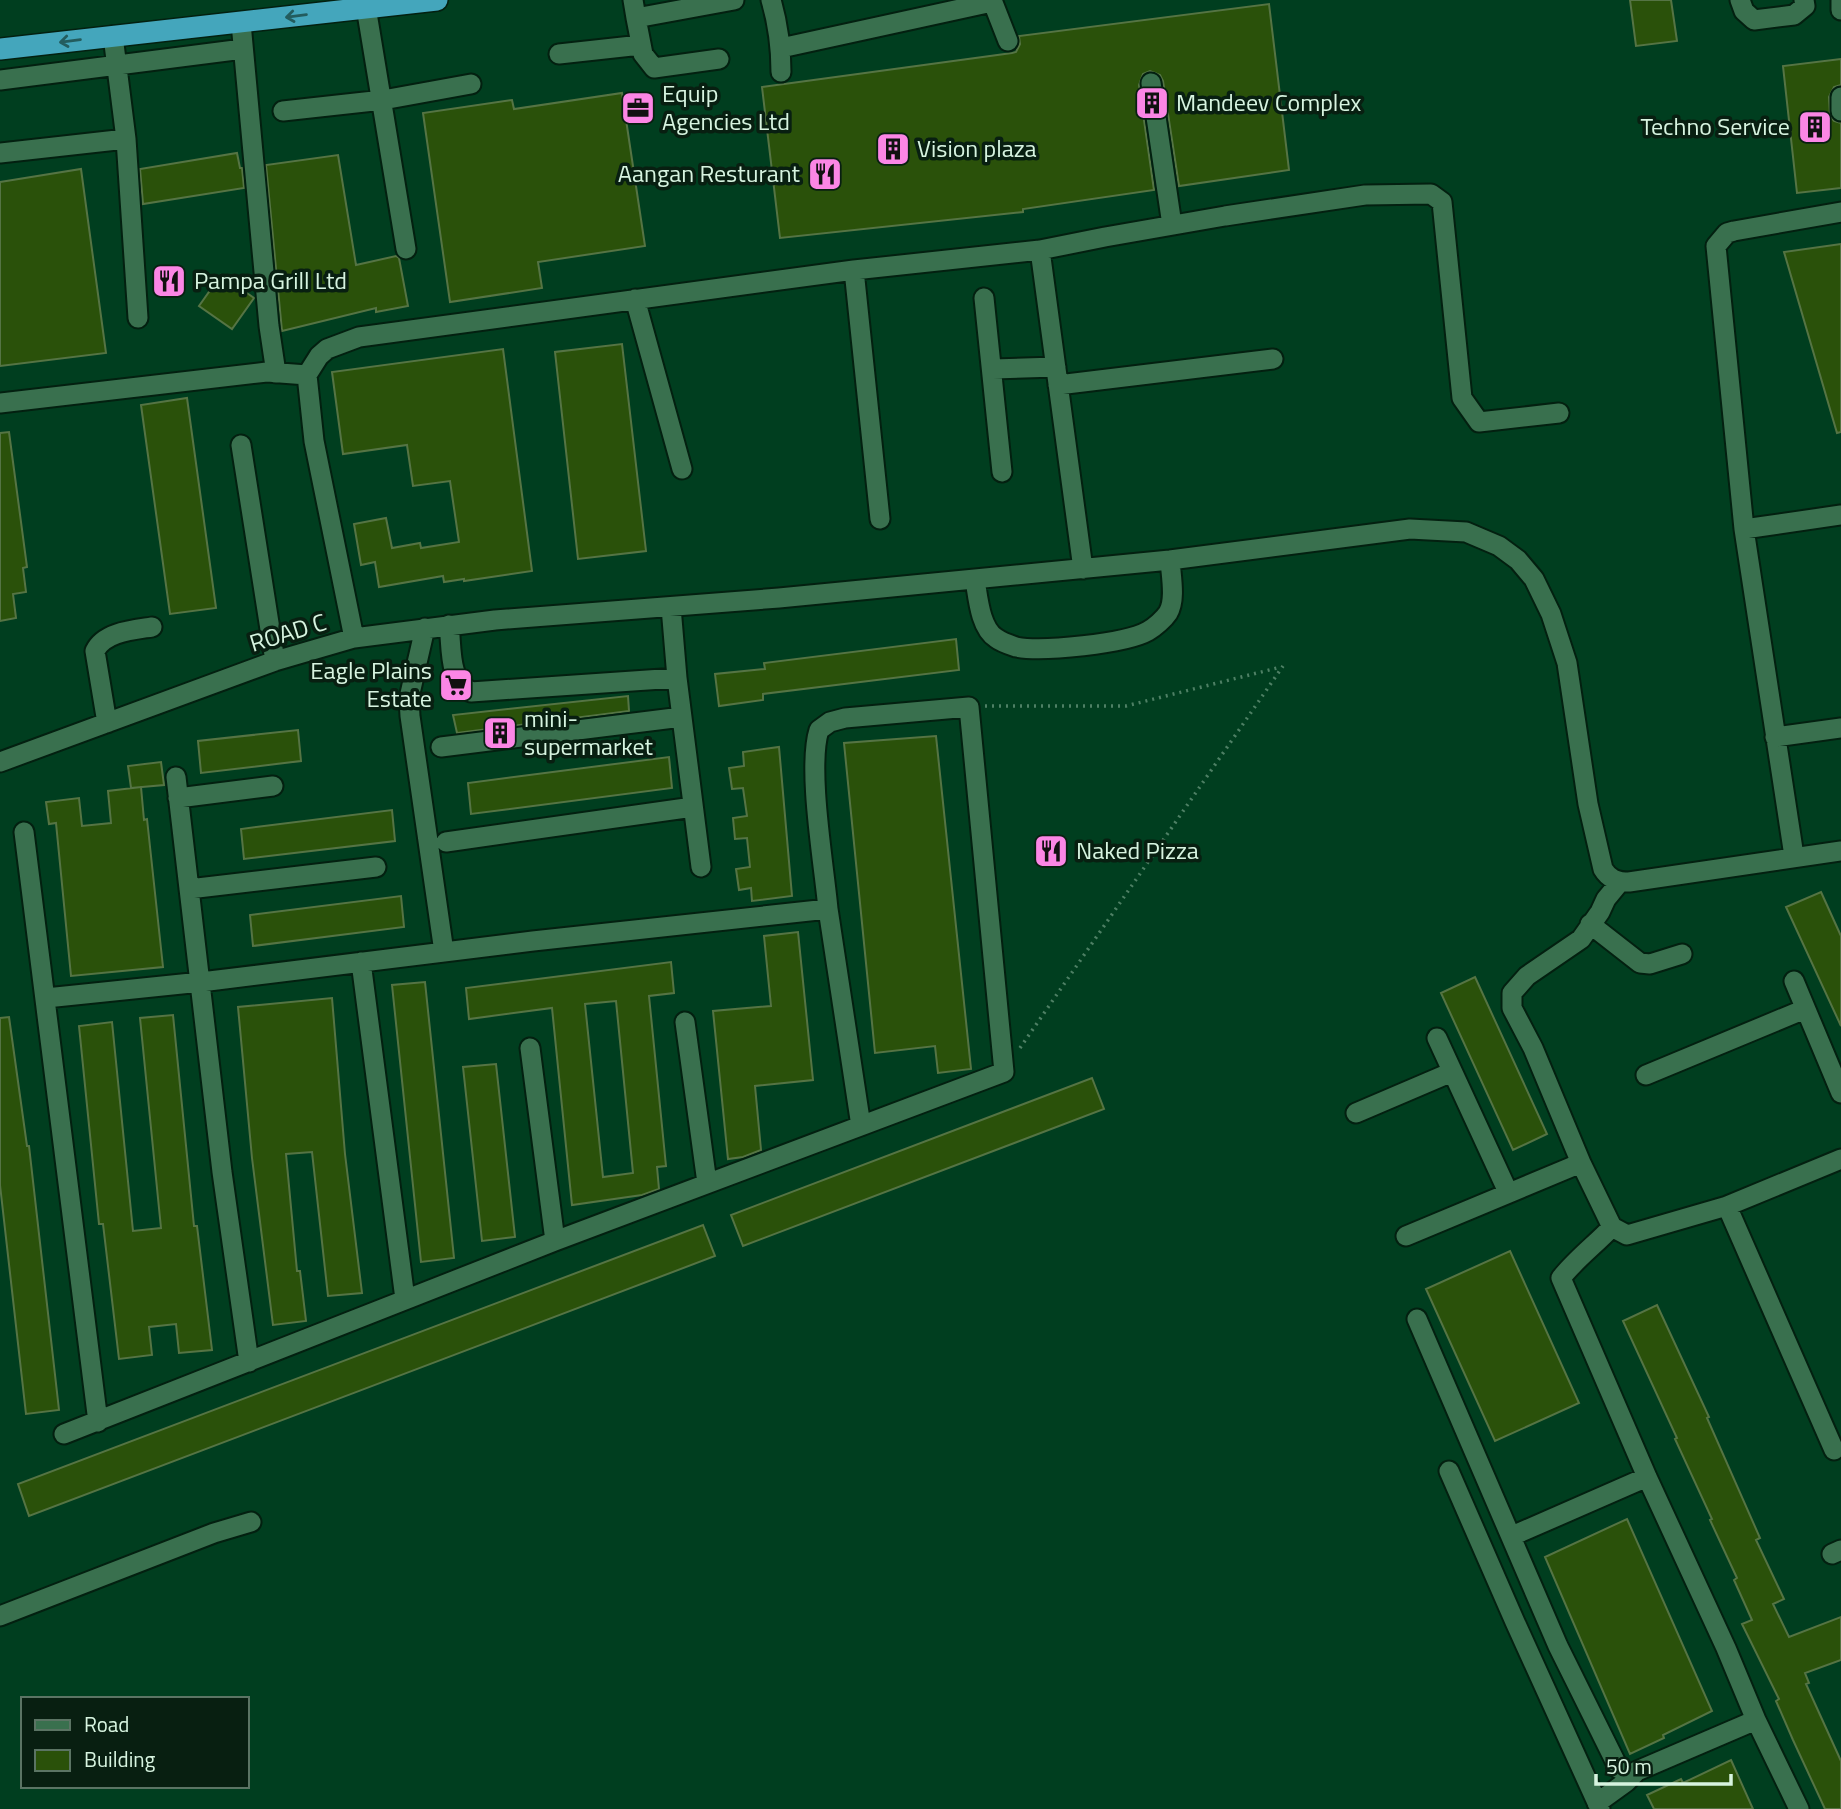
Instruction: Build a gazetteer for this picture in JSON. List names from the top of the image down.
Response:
{
  "streets": {
    "street": ["ROAD C"]
  },
  "places": {
    "building": [
      "Mandeev Complex",
      "Techno Service",
      "Vision plaza",
      "mini- supermarket"
    ],
    "office": ["Equip Agencies Ltd"],
    "restaurant": ["Aangan Resturant", "Pampa Grill Ltd", "Naked Pizza"],
    "supermarket": ["Eagle Plains Estate"]
  },
  "legend": ["Road", "Building"],
  "scale_bar": "50 m"
}
